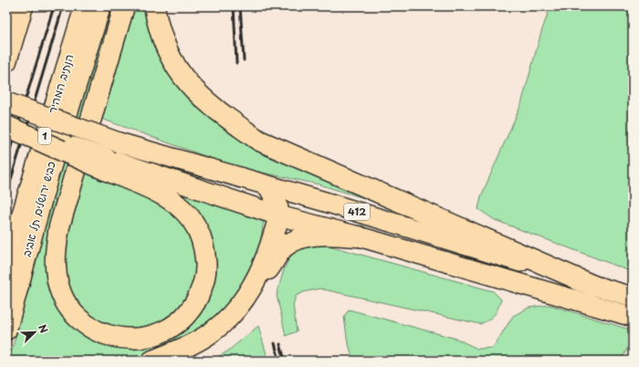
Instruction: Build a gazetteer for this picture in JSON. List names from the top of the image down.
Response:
{
  "streets": {
    "highway": ["הנתיב המהיר", "1", "כביש ירושלים תל אביב"],
    "main road": ["412"]
  },
  "north": "top right"
}
